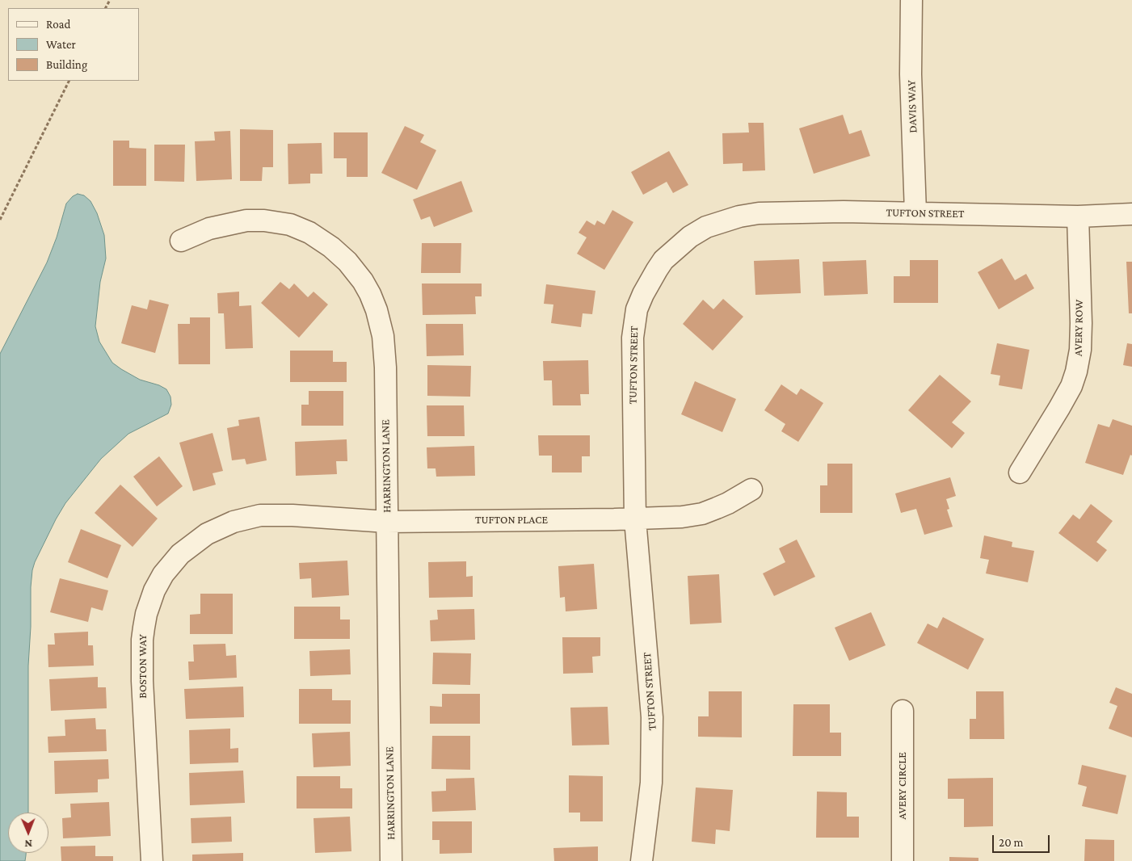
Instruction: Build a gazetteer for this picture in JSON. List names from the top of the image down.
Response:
{
  "streets": {
    "street": [
      "DAVIS WAY",
      "TUFTON STREET",
      "AVERY ROW",
      "HARRINGTON LANE",
      "TUFTON PLACE",
      "BOSTON WAY",
      "AVERY CIRCLE"
    ]
  },
  "crossings": [
    ["DAVIS WAY", "TUFTON STREET"],
    ["TUFTON STREET", "AVERY ROW"],
    ["TUFTON STREET", "TUFTON PLACE"],
    ["HARRINGTON LANE", "TUFTON PLACE"],
    ["HARRINGTON LANE", "BOSTON WAY"],
    ["TUFTON PLACE", "BOSTON WAY"]
  ],
  "legend": ["Road", "Water", "Building"],
  "scale_bar": "20 m",
  "north": "bottom"
}
